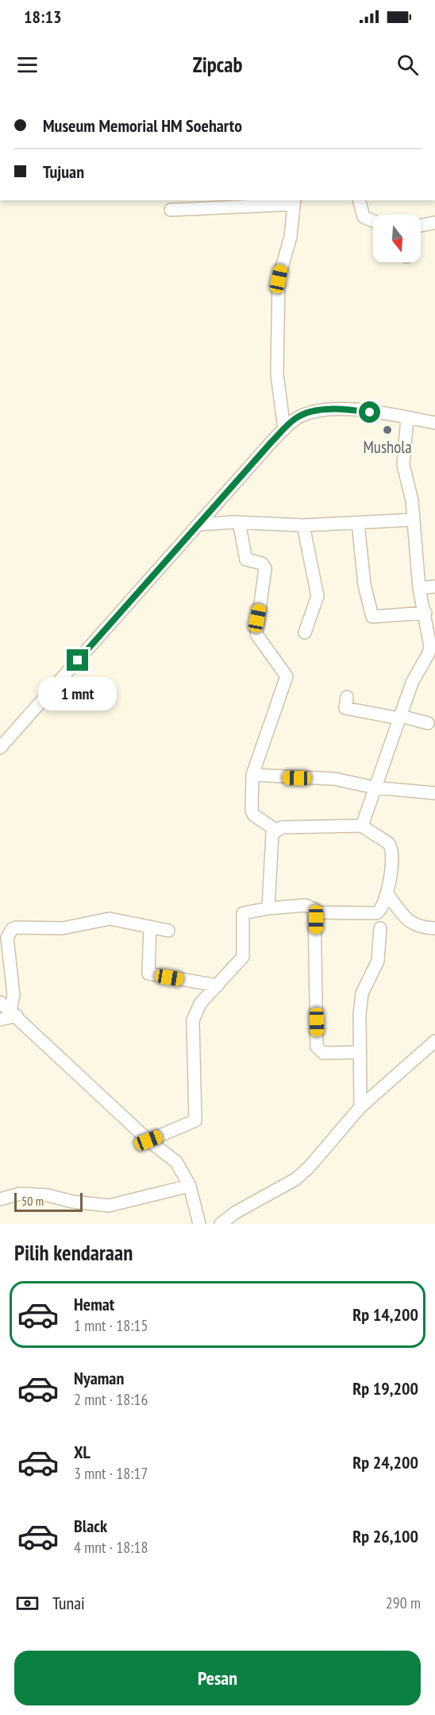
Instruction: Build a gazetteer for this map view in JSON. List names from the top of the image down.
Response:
{
  "places": ["Mushola"],
  "scale_bar": "50 m",
  "north": "bottom",
  "page": {
    "status": "18:13",
    "header": "Zipcab",
    "banner": ["Museum Memorial HM Soeharto", "Tujuan"],
    "bubble": "1 mnt",
    "scale": "50 m",
    "heading": "Pilih kendaraan",
    "list": [
      {
        "name": "Hemat",
        "note": "1 mnt · 18:15",
        "value": "Rp 14,200"
      },
      {
        "name": "Nyaman",
        "note": "2 mnt · 18:16",
        "value": "Rp 19,200"
      },
      {
        "name": "XL",
        "note": "3 mnt · 18:17",
        "value": "Rp 24,200"
      },
      {
        "name": "Black",
        "note": "4 mnt · 18:18",
        "value": "Rp 26,100"
      }
    ],
    "pay": ["Tunai", "290 m"],
    "buttons": "Pesan"
  }
}
